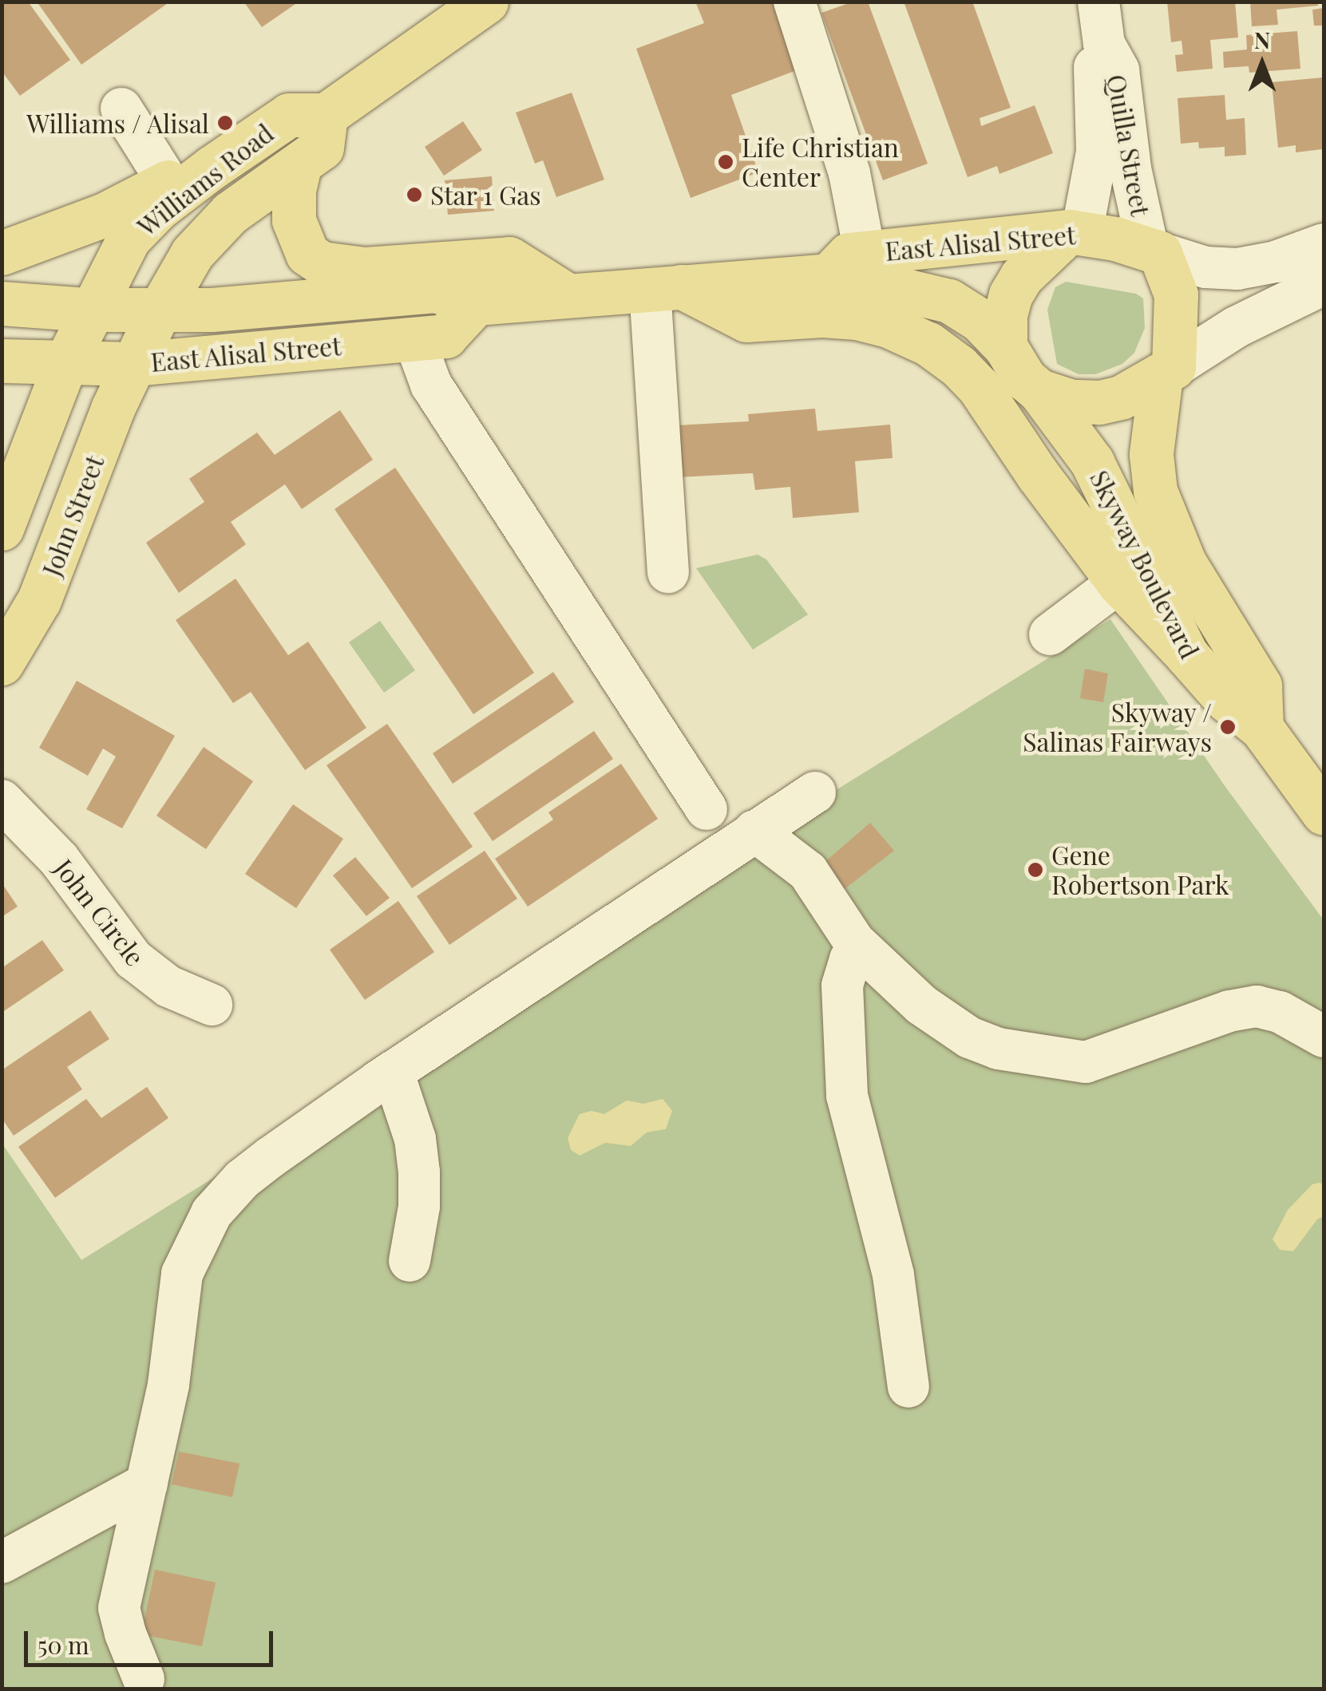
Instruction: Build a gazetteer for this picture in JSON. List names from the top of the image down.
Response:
{
  "streets": {
    "main road": [
      "Williams Road",
      "East Alisal Street",
      "John Street",
      "Skyway Boulevard"
    ],
    "street": ["Quilla Street", "John Circle"]
  },
  "crossings": [
    ["Quilla Street", "East Alisal Street"],
    ["Quilla Street", "Skyway Boulevard"],
    ["Williams Road", "East Alisal Street"],
    ["Williams Road", "John Street"],
    ["East Alisal Street", "John Street"],
    ["East Alisal Street", "Skyway Boulevard"]
  ],
  "places": [
    "Williams / Alisal",
    "Life Christian Center",
    "Star 1 Gas",
    "Skyway / Salinas Fairways",
    "Gene Robertson Park"
  ],
  "scale_bar": "50 m",
  "north": "top"
}
